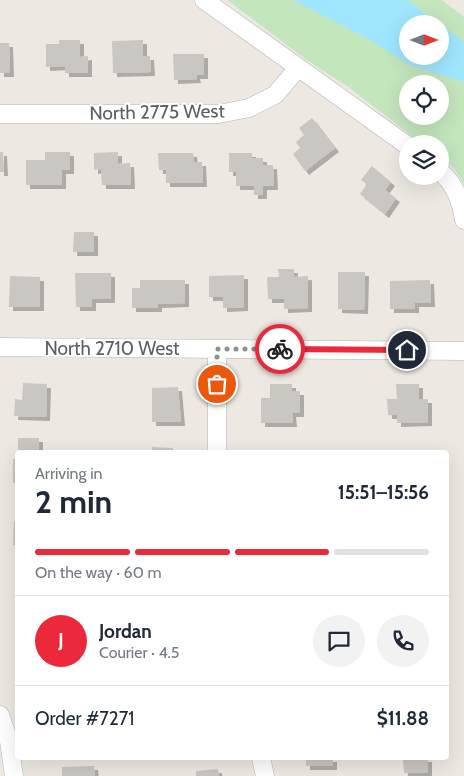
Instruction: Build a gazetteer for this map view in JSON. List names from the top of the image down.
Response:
{
  "streets": {
    "street": ["North 2775 West", "North 2710 West"]
  },
  "north": "right",
  "page": {
    "heading": ["2 min", "Arriving in", "15:51–15:56"],
    "panel": [
      "Jordan",
      "Courier · 4.5",
      "Order #7271",
      "$11.88"
    ],
    "bar": "On the way · 60 m",
    "round": "J"
  }
}
